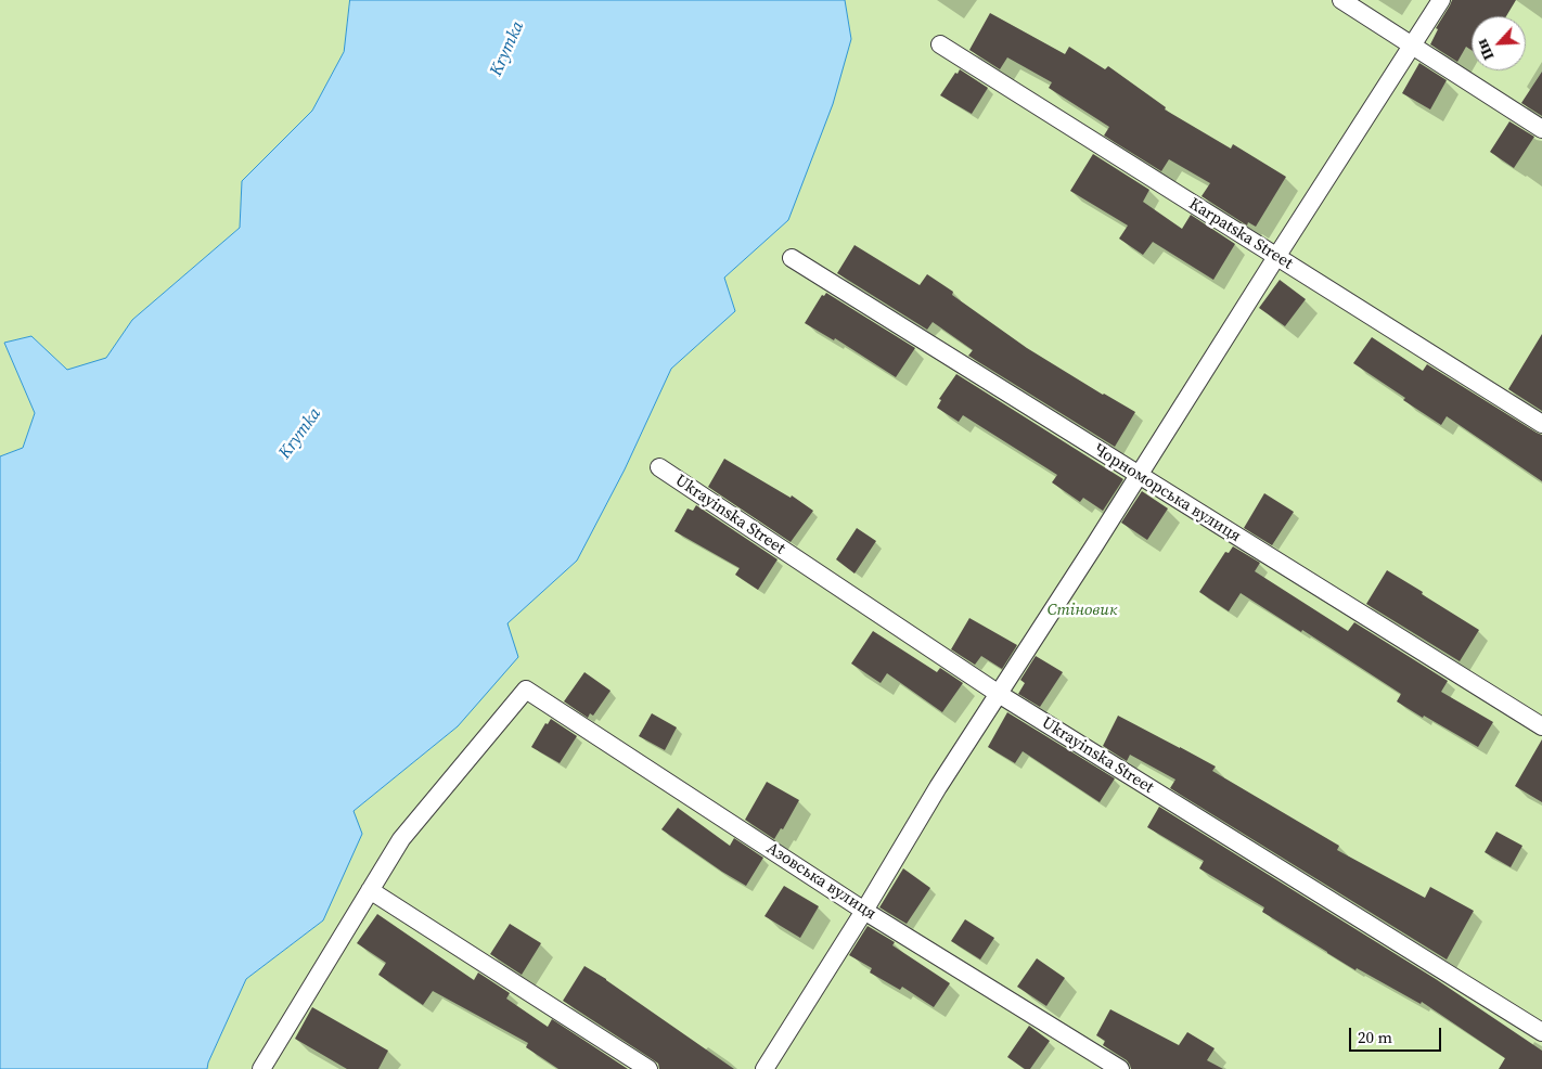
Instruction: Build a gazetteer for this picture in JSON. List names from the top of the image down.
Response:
{
  "streets": {
    "lane": [
      "Karpatska Street",
      "Чорноморська вулиця",
      "Ukrayinska Street",
      "Азовська вулиця"
    ]
  },
  "water": ["Krymka"],
  "parks": ["Стіновик"],
  "scale_bar": "20 m",
  "north": "bottom left"
}
